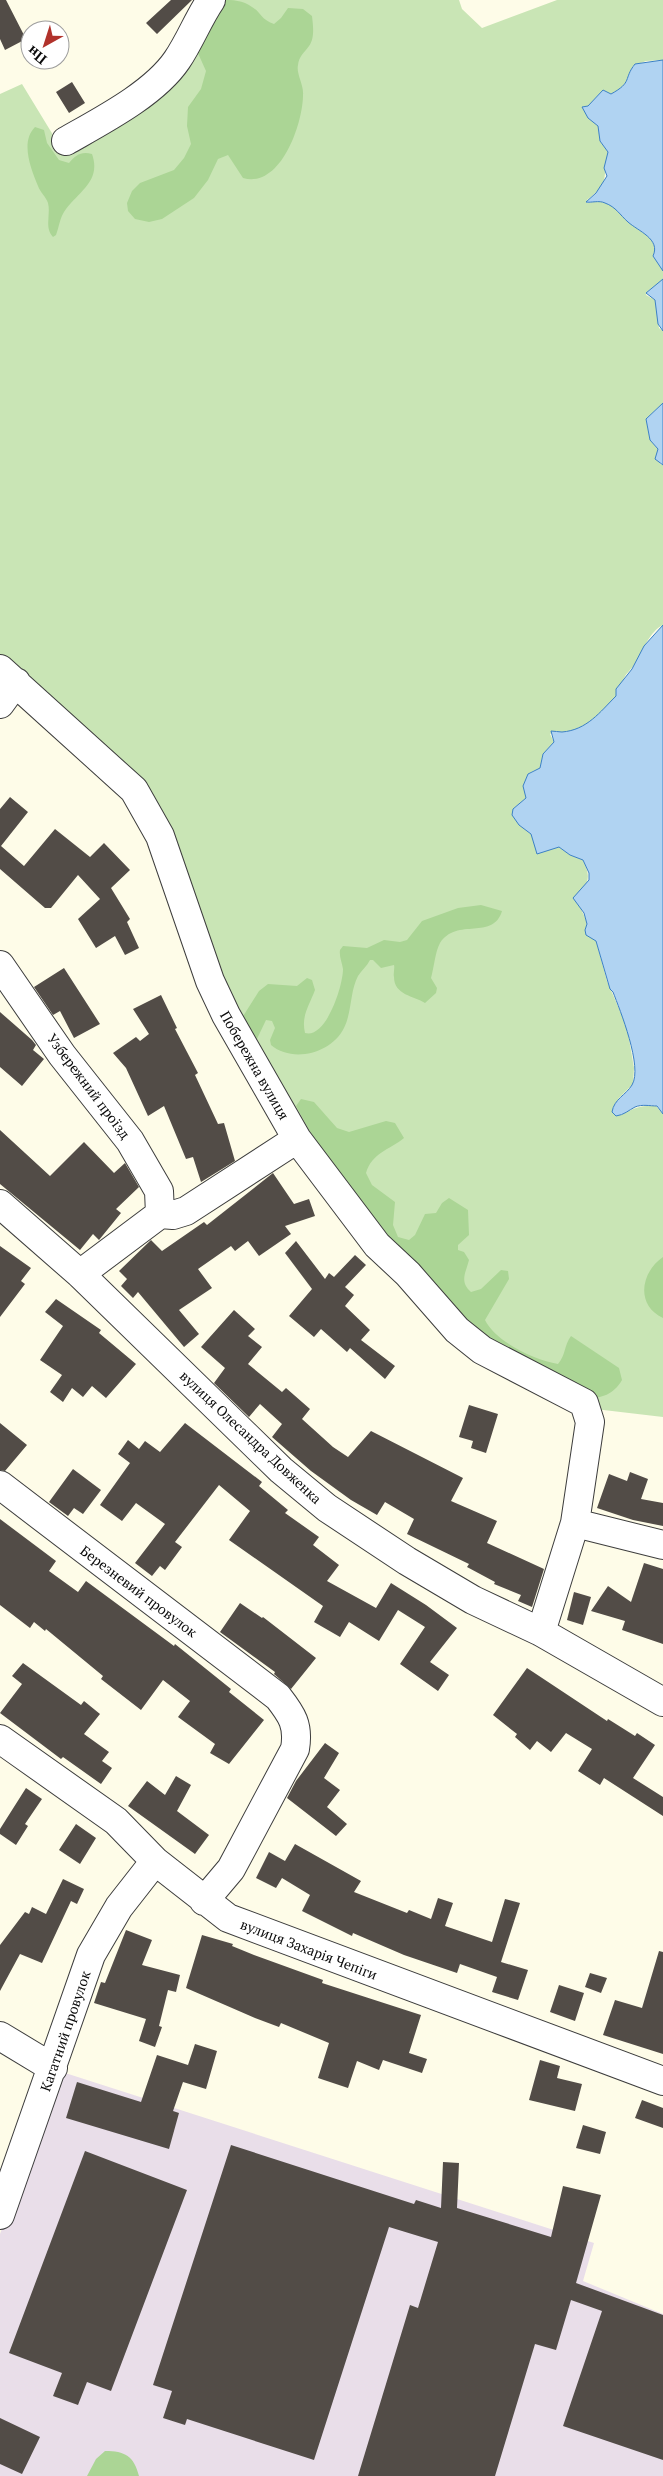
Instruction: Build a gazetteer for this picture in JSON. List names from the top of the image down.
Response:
{
  "streets": {
    "street": [
      "Побережна вулиця",
      "Узбережний проїзд",
      "вулиця Олесандра Довженка",
      "Березневий провулок",
      "вулиця Захарія Чепіги",
      "Кагатний провулок"
    ]
  },
  "crossings": [
    ["Березневий провулок", "вулиця Захарія Чепіги"],
    ["вулиця Захарія Чепіги", "Кагатний провулок"]
  ],
  "north": "bottom left"
}
